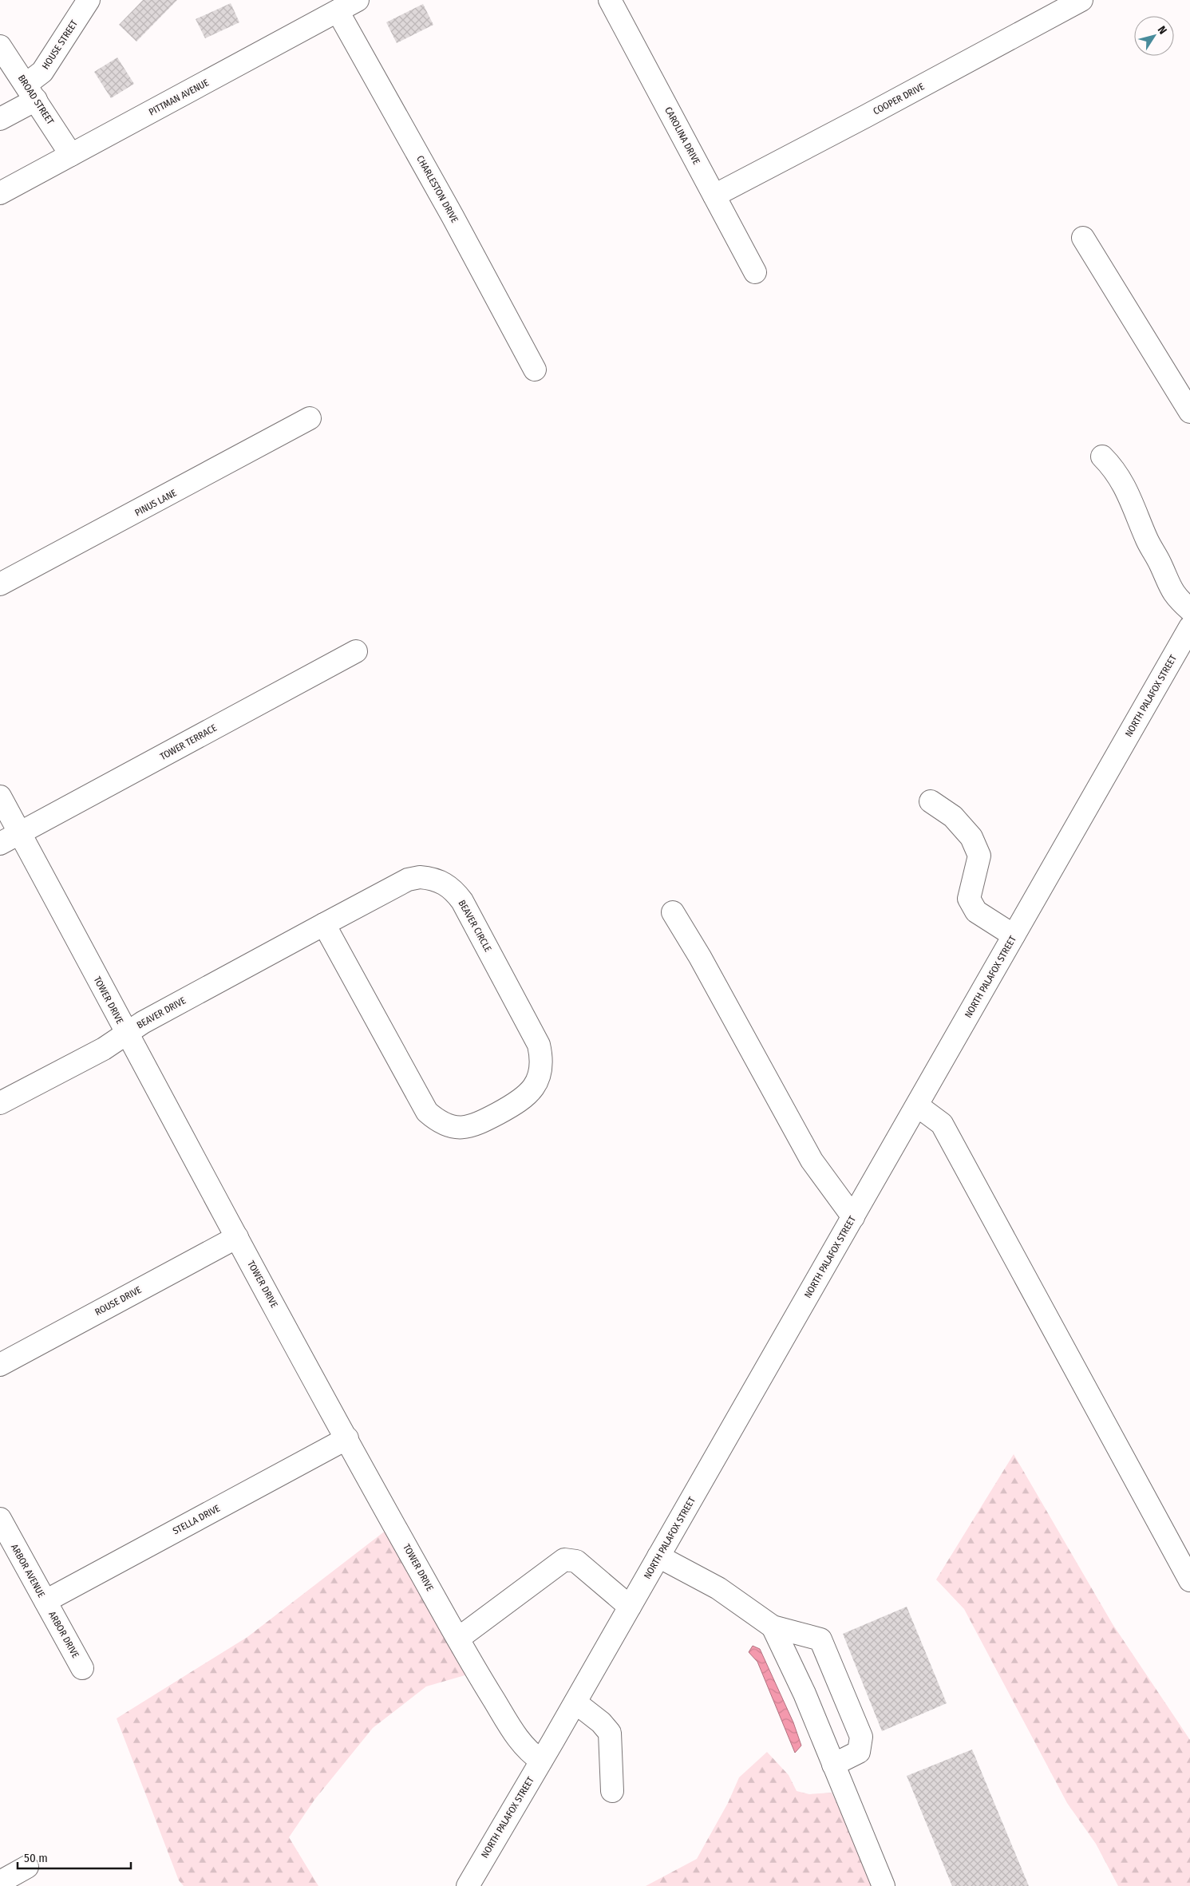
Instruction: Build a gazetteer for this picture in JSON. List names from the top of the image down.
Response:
{
  "streets": {
    "street": [
      "HOUSE STREET",
      "PITTMAN AVENUE",
      "COOPER DRIVE",
      "BROAD STREET",
      "CAROLINA DRIVE",
      "CHARLESTON DRIVE",
      "PINUS LANE",
      "NORTH PALAFOX STREET",
      "TOWER TERRACE",
      "BEAVER CIRCLE",
      "TOWER DRIVE",
      "BEAVER DRIVE",
      "ROUSE DRIVE",
      "STELLA DRIVE",
      "ARBOR AVENUE",
      "ARBOR DRIVE"
    ]
  },
  "crossings": [
    ["HOUSE STREET", "BROAD STREET"],
    ["PITTMAN AVENUE", "BROAD STREET"],
    ["PITTMAN AVENUE", "CHARLESTON DRIVE"],
    ["COOPER DRIVE", "CAROLINA DRIVE"],
    ["NORTH PALAFOX STREET", "TOWER DRIVE"],
    ["TOWER TERRACE", "TOWER DRIVE"],
    ["BEAVER CIRCLE", "BEAVER DRIVE"],
    ["TOWER DRIVE", "BEAVER DRIVE"],
    ["TOWER DRIVE", "ROUSE DRIVE"],
    ["TOWER DRIVE", "STELLA DRIVE"],
    ["STELLA DRIVE", "ARBOR AVENUE"],
    ["STELLA DRIVE", "ARBOR DRIVE"],
    ["ARBOR AVENUE", "ARBOR DRIVE"]
  ],
  "scale_bar": "50 m",
  "north": "top right"
}
